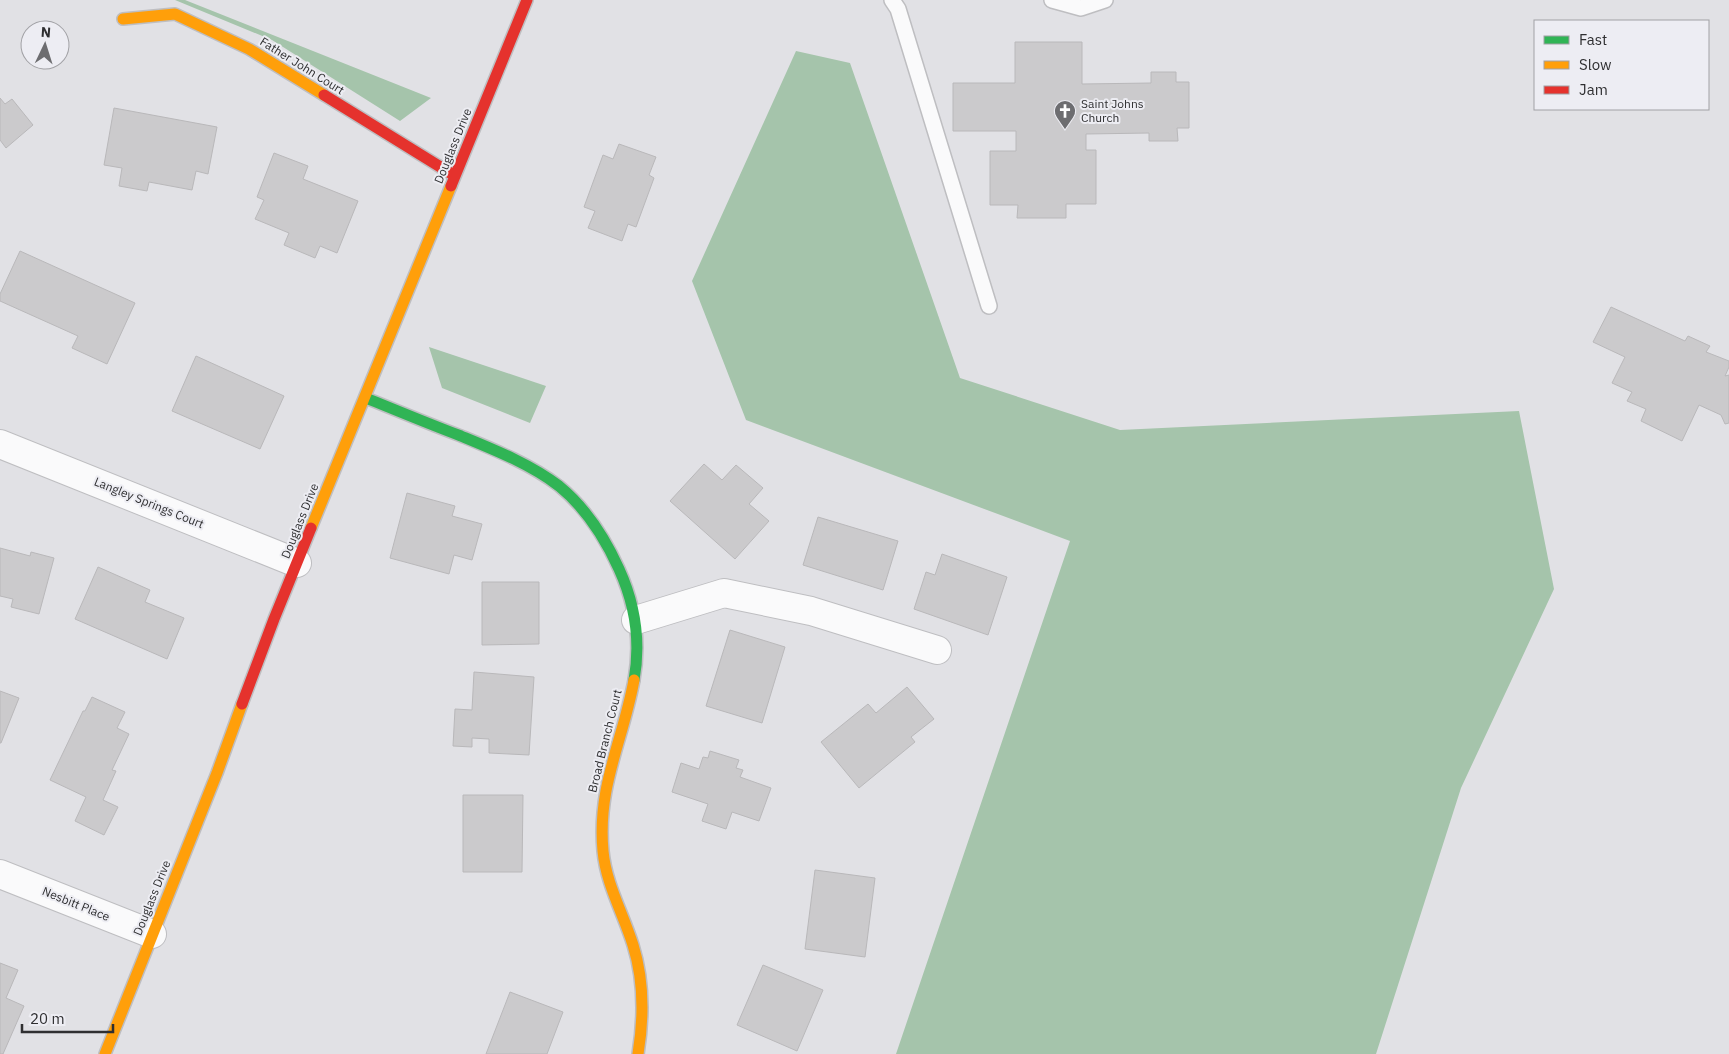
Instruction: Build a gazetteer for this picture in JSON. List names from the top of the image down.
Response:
{
  "streets": {
    "street": [
      "Father John Court",
      "Douglass Drive",
      "Langley Springs Court",
      "Broad Branch Court",
      "Nesbitt Place"
    ]
  },
  "crossings": [
    ["Father John Court", "Douglass Drive"],
    ["Douglass Drive", "Langley Springs Court"],
    ["Douglass Drive", "Broad Branch Court"],
    ["Douglass Drive", "Nesbitt Place"]
  ],
  "places": {
    "church": ["Saint Johns Church"]
  },
  "legend": ["Fast", "Slow", "Jam"],
  "scale_bar": "20 m",
  "north": "top"
}
